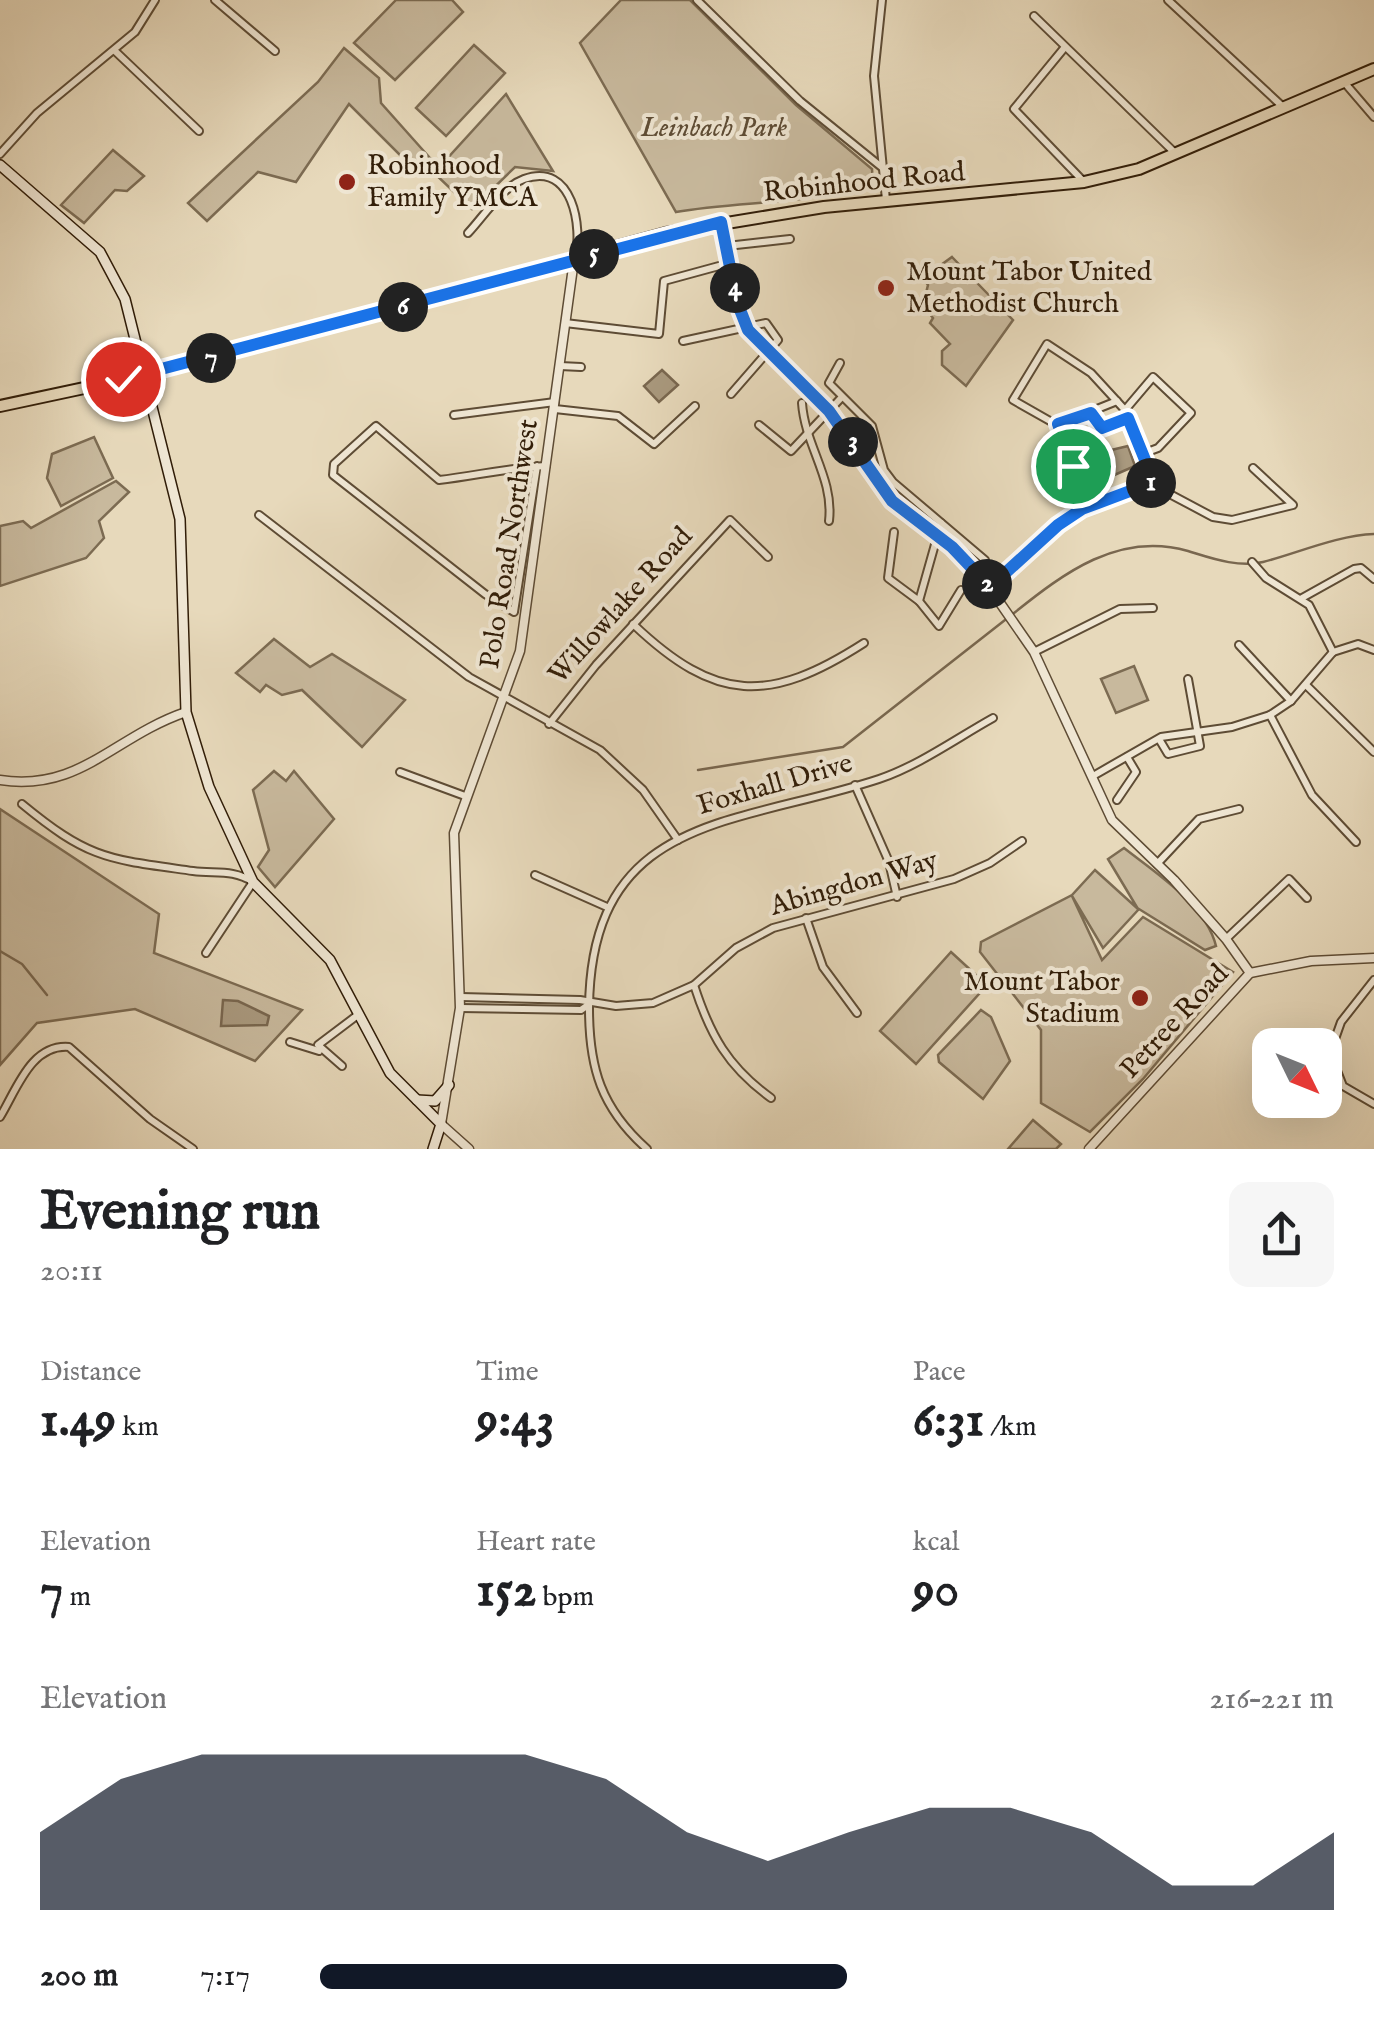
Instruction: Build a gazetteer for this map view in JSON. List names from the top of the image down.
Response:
{
  "streets": {
    "main road": ["Robinhood Road"],
    "street": [
      "Polo Road Northwest",
      "Willowlake Road",
      "Foxhall Drive",
      "Abingdon Way",
      "Petree Road"
    ]
  },
  "crossings": [
    ["Robinhood Road", "Polo Road Northwest"],
    ["Polo Road Northwest", "Abingdon Way"],
    ["Foxhall Drive", "Abingdon Way"]
  ],
  "parks": ["Leinbach Park"],
  "places": ["Robinhood Family YMCA", "Mount Tabor United Methodist Church", "Mount Tabor Stadium"],
  "north": "bottom right",
  "page": {
    "pins": [
      "5",
      "4",
      "6",
      "7",
      "3",
      "1",
      "2"
    ],
    "heading": ["Evening run", "20:11"],
    "stats": [
      ["Distance", "1.49 km"],
      ["Time", "9:43"],
      ["Pace", "6:31 /km"],
      ["Elevation", "7 m"],
      ["Heart rate", "152 bpm"],
      ["kcal", "90"]
    ],
    "chart": ["Elevation", "216–221 m"],
    "list": [
      {
        "name": "200 m",
        "note": "7:17"
      }
    ]
  }
}
